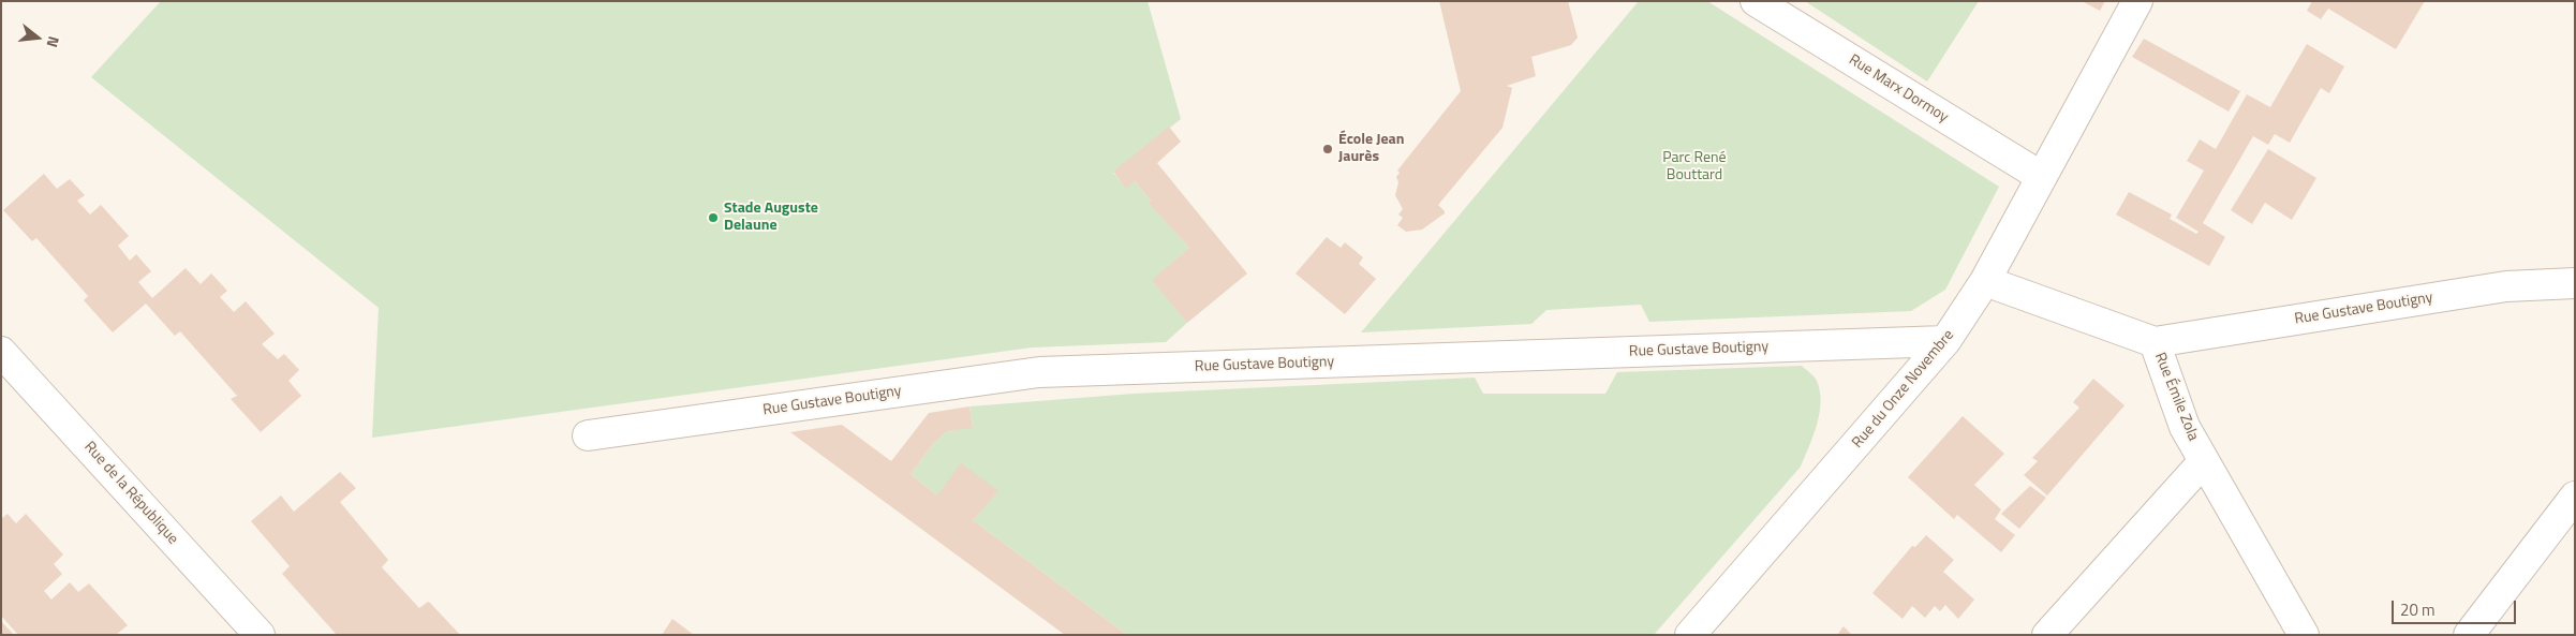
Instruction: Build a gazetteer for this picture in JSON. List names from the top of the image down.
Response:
{
  "streets": {
    "street": [
      "Rue Marx Dormoy",
      "Rue Gustave Boutigny",
      "Rue du Onze Novembre",
      "Rue Émile Zola",
      "Rue de la République"
    ]
  },
  "crossings": [
    ["Rue Marx Dormoy", "Rue du Onze Novembre"],
    ["Rue Gustave Boutigny", "Rue du Onze Novembre"],
    ["Rue Gustave Boutigny", "Rue Émile Zola"],
    ["Rue du Onze Novembre", "Rue Émile Zola"]
  ],
  "parks": ["Parc René Bouttard"],
  "places": ["École Jean Jaurès", "Stade Auguste Delaune"],
  "scale_bar": "20 m",
  "north": "right"
}
